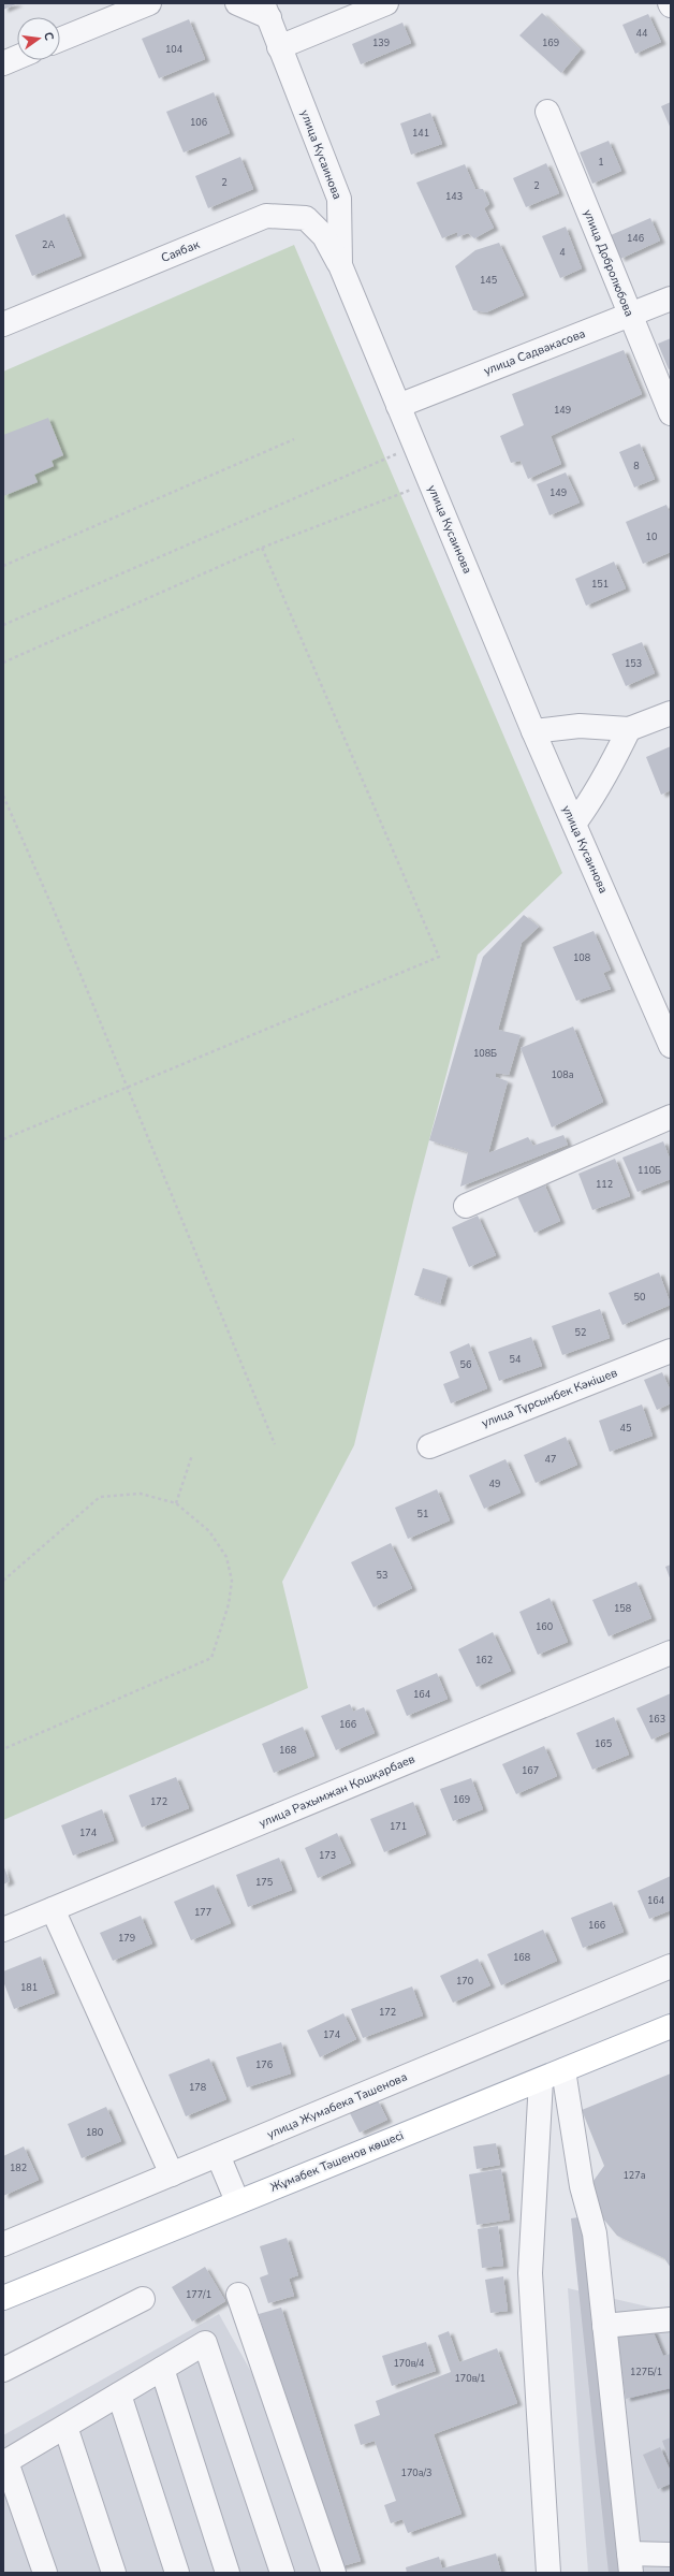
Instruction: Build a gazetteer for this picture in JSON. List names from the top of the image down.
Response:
{
  "streets": {
    "main road": ["Жұмабек Тәшенов көшесі"],
    "street": [
      "улица Кусаинова",
      "Саябак",
      "улица Добролюбова",
      "улица Садвакасова",
      "улица Тұрсынбек Кәкішев",
      "улица Рахымжан Қошқарбаев",
      "улица Жумабека Ташенова"
    ]
  },
  "crossings": [
    ["улица Кусаинова", "Саябак"],
    ["улица Кусаинова", "улица Садвакасова"],
    ["улица Добролюбова", "улица Садвакасова"]
  ],
  "house_numbers": [
    "44",
    "139",
    "169",
    "104",
    "106",
    "141",
    "1",
    "2",
    "2",
    "143",
    "146",
    "2А",
    "4",
    "145",
    "149",
    "8",
    "149",
    "10",
    "151",
    "153",
    "108",
    "108Б",
    "108а",
    "110Б",
    "112",
    "50",
    "52",
    "54",
    "56",
    "45",
    "47",
    "49",
    "51",
    "53",
    "158",
    "160",
    "162",
    "164",
    "163",
    "166",
    "165",
    "168",
    "167",
    "169",
    "172",
    "171",
    "174",
    "173",
    "175",
    "164",
    "177",
    "166",
    "179",
    "168",
    "170",
    "181",
    "172",
    "174",
    "176",
    "178",
    "180",
    "182",
    "127а",
    "177/1",
    "170в/4",
    "127Б/1",
    "170в/1",
    "170а/3"
  ],
  "north": "right"
}
